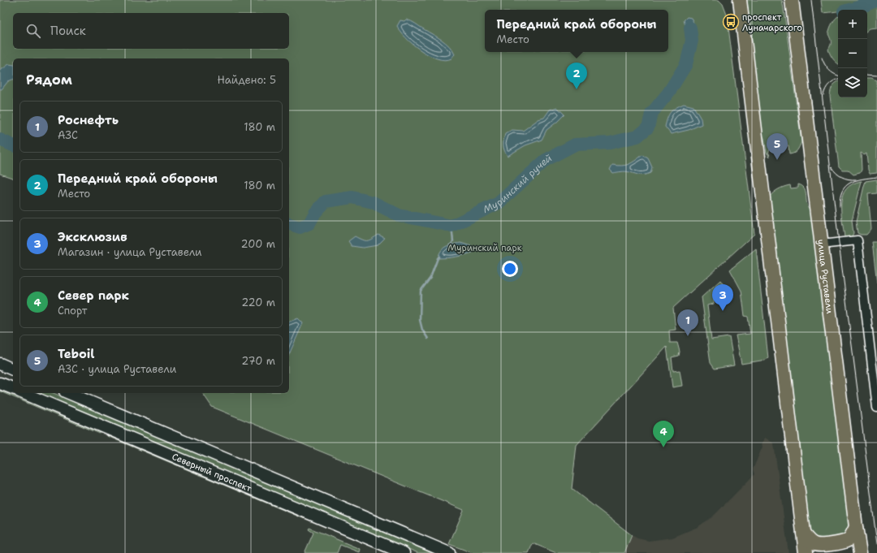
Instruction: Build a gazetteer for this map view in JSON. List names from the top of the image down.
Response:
{
  "streets": {
    "main road": ["улица Руставели", "Северный проспект"]
  },
  "water": ["Муринский ручей"],
  "parks": ["Муринский парк"],
  "places": {
    "bus stop": ["проспект Луначарского"]
  },
  "page": {
    "map_buttons": ["+", "−"],
    "popup": ["Передний край обороны", "Место"],
    "search": "Поиск",
    "heading": ["Рядом", "Найдено: 5"],
    "pins": [
      "2",
      "5",
      "3",
      "1",
      "4"
    ],
    "list": [
      {
        "mark": "1",
        "name": "Роснефть",
        "note": "АЗС",
        "value": "180 m"
      },
      {
        "mark": "2",
        "name": "Передний край обороны",
        "note": "Место",
        "value": "180 m"
      },
      {
        "mark": "3",
        "name": "Эксклюзив",
        "note": "Магазин · улица Руставели",
        "value": "200 m"
      },
      {
        "mark": "4",
        "name": "Север парк",
        "note": "Спорт",
        "value": "220 m"
      },
      {
        "mark": "5",
        "name": "Teboil",
        "note": "АЗС · улица Руставели",
        "value": "270 m"
      }
    ]
  }
}
